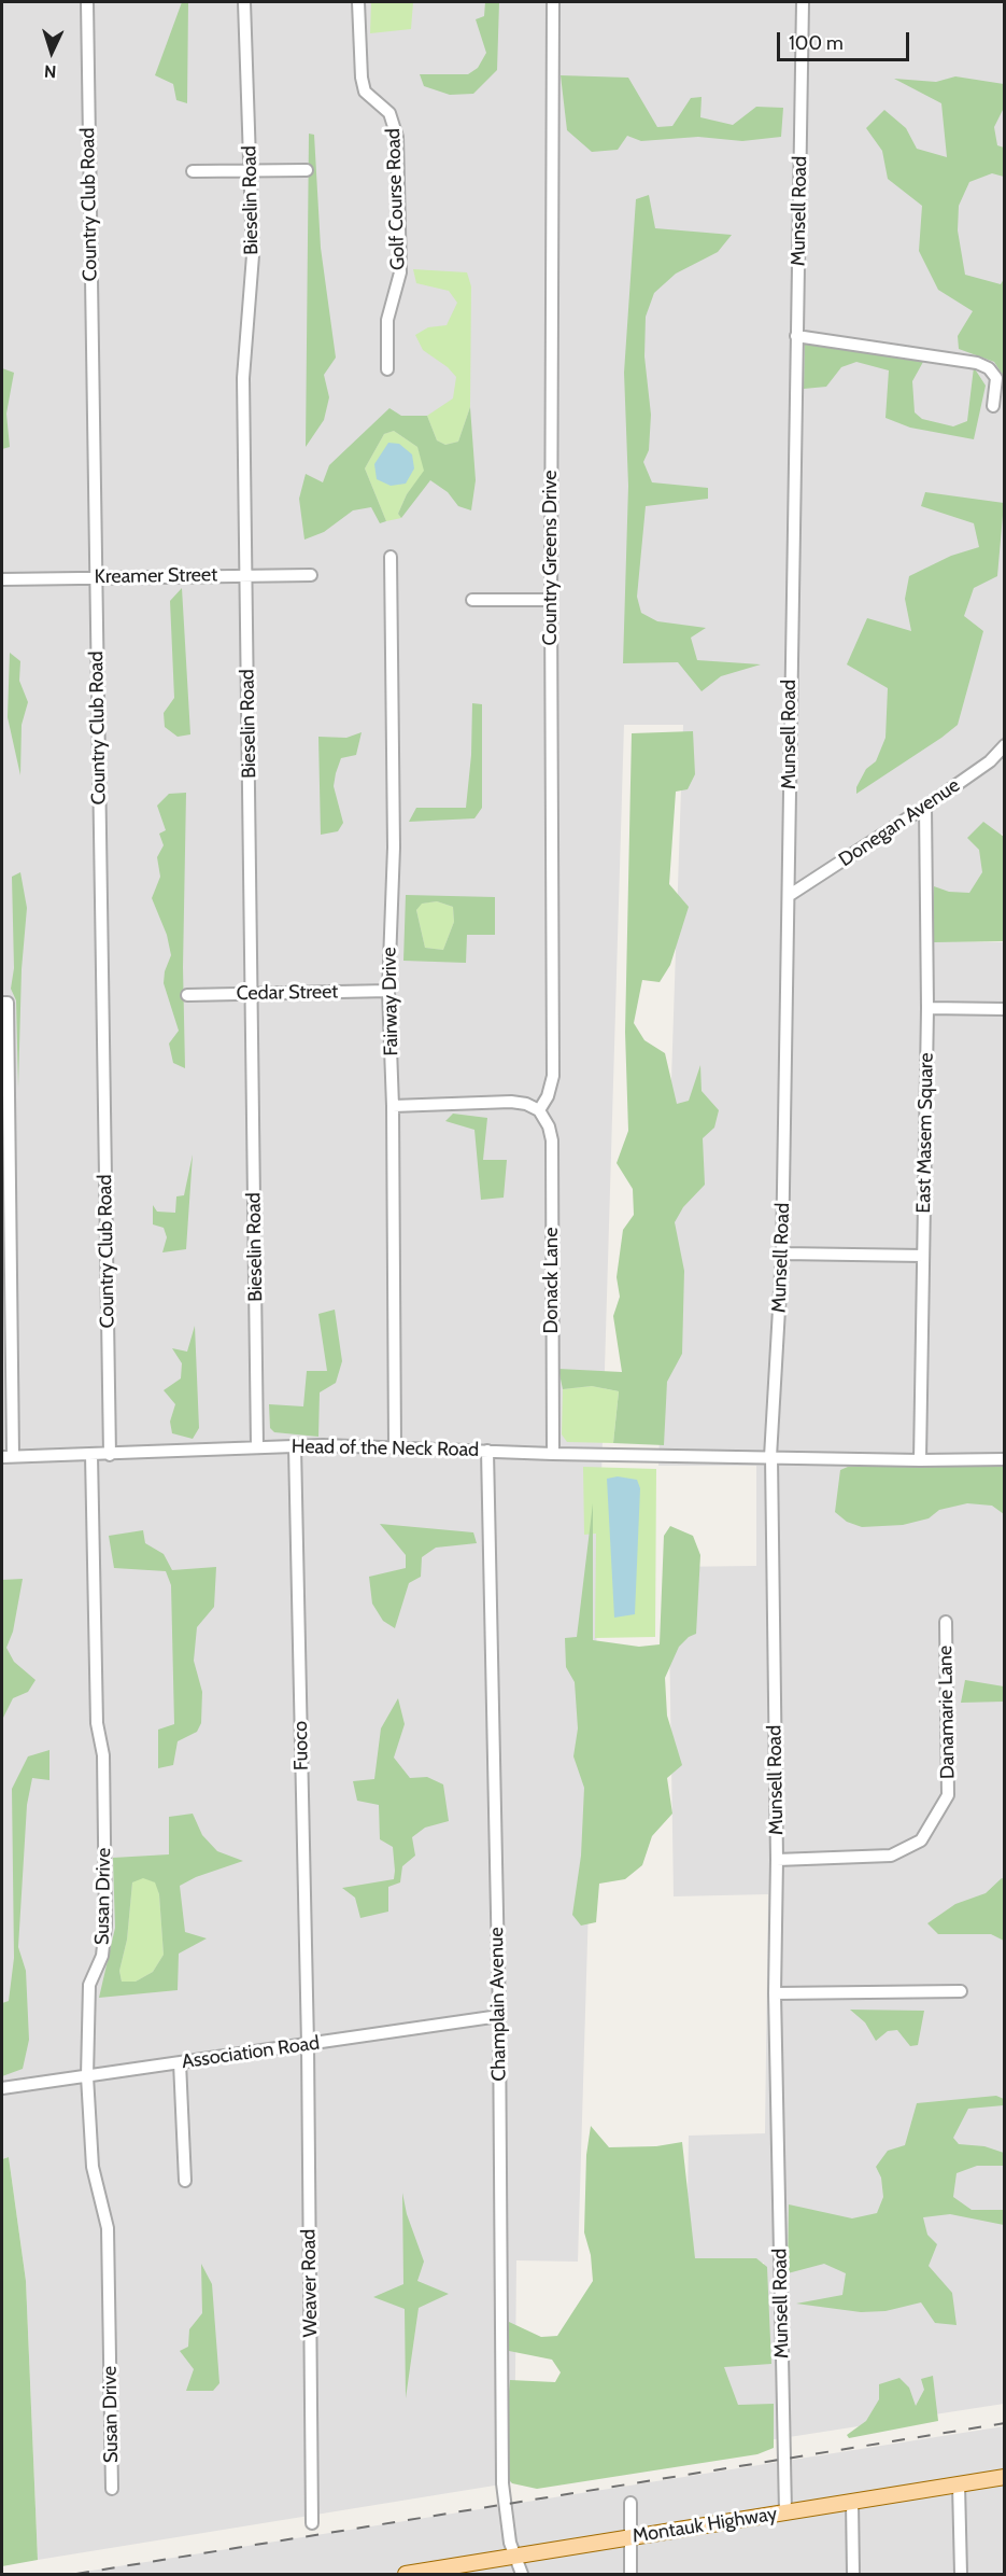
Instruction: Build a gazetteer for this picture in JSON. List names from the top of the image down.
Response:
{
  "streets": {
    "main road": ["Montauk Highway"],
    "street": [
      "Golf Course Road",
      "Bieselin Road",
      "Country Club Road",
      "Munsell Road",
      "Country Greens Drive",
      "Kreamer Street",
      "Donegan Avenue",
      "Cedar Street",
      "Fairway Drive",
      "East Masem Square",
      "Donack Lane",
      "Head of the Neck Road",
      "Danamarie Lane",
      "Fuoco",
      "Susan Drive",
      "Champlain Avenue",
      "Association Road",
      "Weaver Road"
    ]
  },
  "crossings": [
    ["Bieselin Road", "Kreamer Street"],
    ["Bieselin Road", "Cedar Street"],
    ["Bieselin Road", "Head of the Neck Road"],
    ["Country Club Road", "Kreamer Street"],
    ["Country Club Road", "Head of the Neck Road"],
    ["Munsell Road", "Donegan Avenue"],
    ["Munsell Road", "Head of the Neck Road"],
    ["Munsell Road", "Danamarie Lane"],
    ["Munsell Road", "Montauk Highway"],
    ["Country Greens Drive", "Donack Lane"],
    ["Donegan Avenue", "East Masem Square"],
    ["Cedar Street", "Fairway Drive"],
    ["Fairway Drive", "Head of the Neck Road"],
    ["East Masem Square", "Head of the Neck Road"],
    ["Donack Lane", "Head of the Neck Road"],
    ["Head of the Neck Road", "Fuoco"],
    ["Head of the Neck Road", "Susan Drive"],
    ["Head of the Neck Road", "Champlain Avenue"],
    ["Fuoco", "Association Road"],
    ["Fuoco", "Weaver Road"],
    ["Susan Drive", "Association Road"],
    ["Champlain Avenue", "Association Road"],
    ["Champlain Avenue", "Montauk Highway"],
    ["Association Road", "Weaver Road"]
  ],
  "scale_bar": "100 m",
  "north": "bottom"
}
